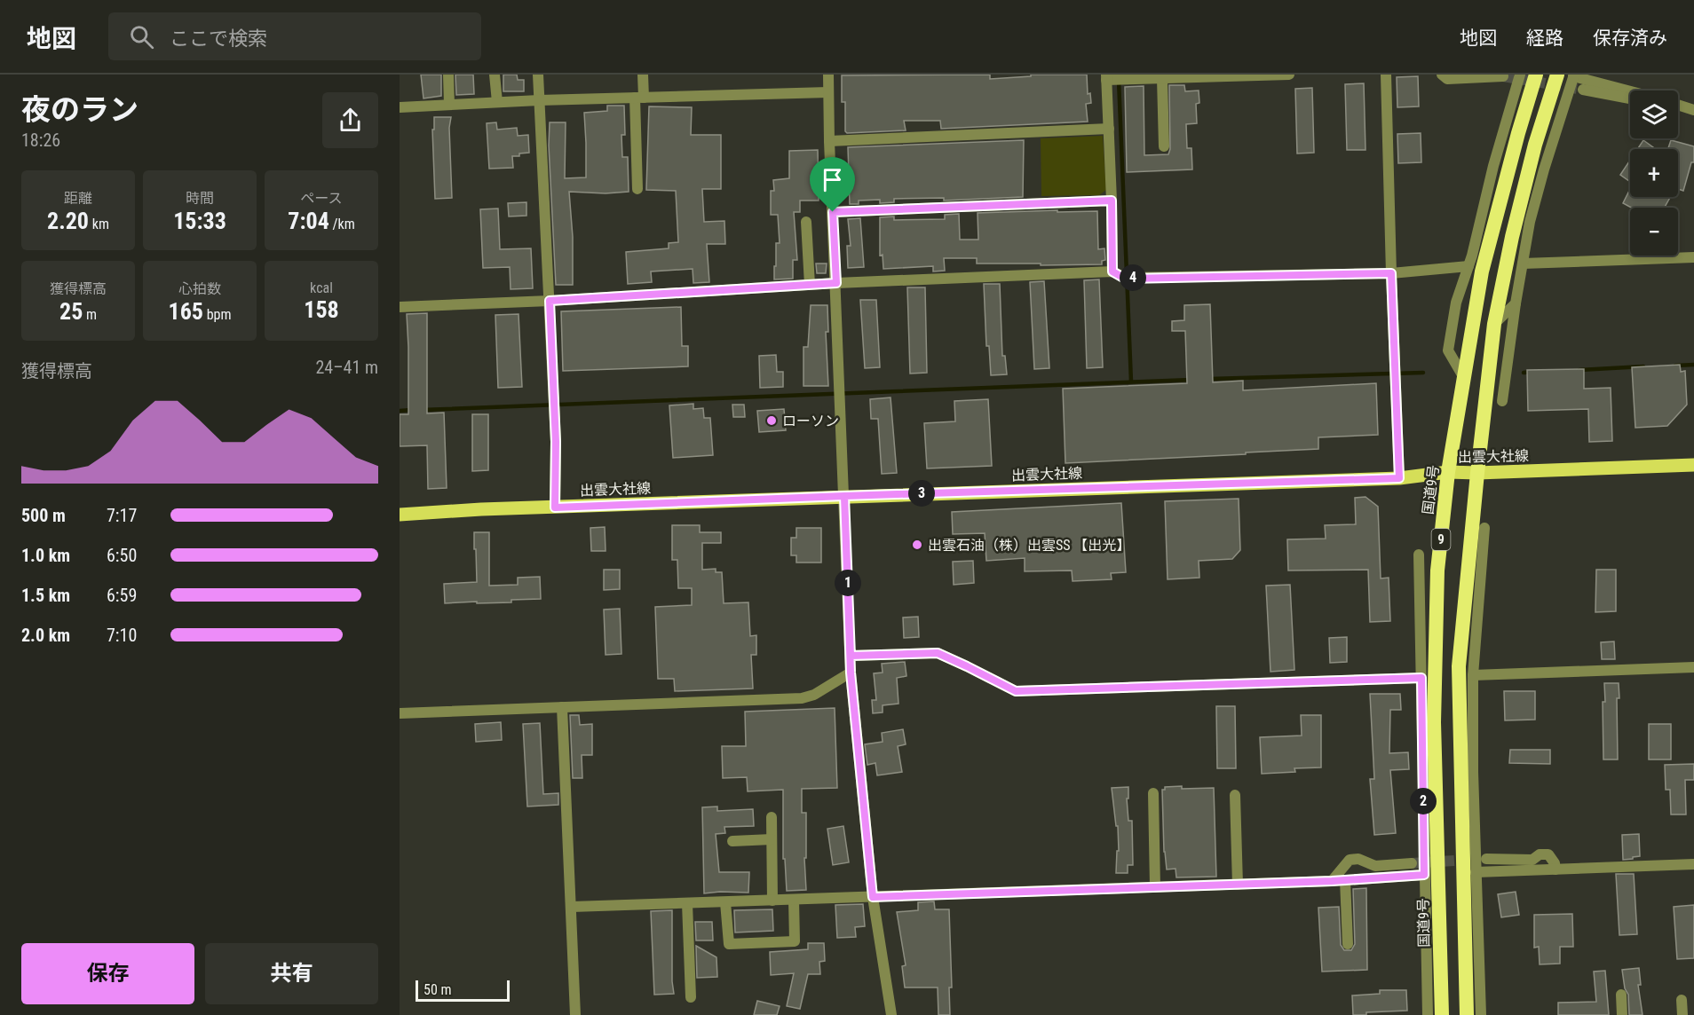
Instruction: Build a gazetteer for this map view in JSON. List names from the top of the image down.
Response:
{
  "streets": {
    "highway": ["国道9号", "9"],
    "main road": ["出雲大社線"]
  },
  "crossings": [
    ["出雲大社線", "国道9号"],
    ["出雲大社線", "9"]
  ],
  "places": ["ローソン", "出雲石油（株）出雲SS 【出光】"],
  "scale_bar": "50 m",
  "page": {
    "header": "地図",
    "search": "ここで検索",
    "nav": ["地図", "経路", "保存済み"],
    "heading": ["夜のラン", "18:26"],
    "map_buttons": ["+", "−"],
    "stats": [
      ["距離", "2.20 km"],
      ["時間", "15:33"],
      ["ペース", "7:04 /km"],
      ["獲得標高", "25 m"],
      ["心拍数", "165 bpm"],
      ["kcal", "158"]
    ],
    "pins": [
      "4",
      "3",
      "1",
      "2"
    ],
    "chart": ["獲得標高", "24–41 m"],
    "list": [
      {
        "name": "500 m",
        "note": "7:17"
      },
      {
        "name": "1.0 km",
        "note": "6:50"
      },
      {
        "name": "1.5 km",
        "note": "6:59"
      },
      {
        "name": "2.0 km",
        "note": "7:10"
      }
    ],
    "buttons": ["保存", "共有"],
    "scale": "50 m"
  }
}
